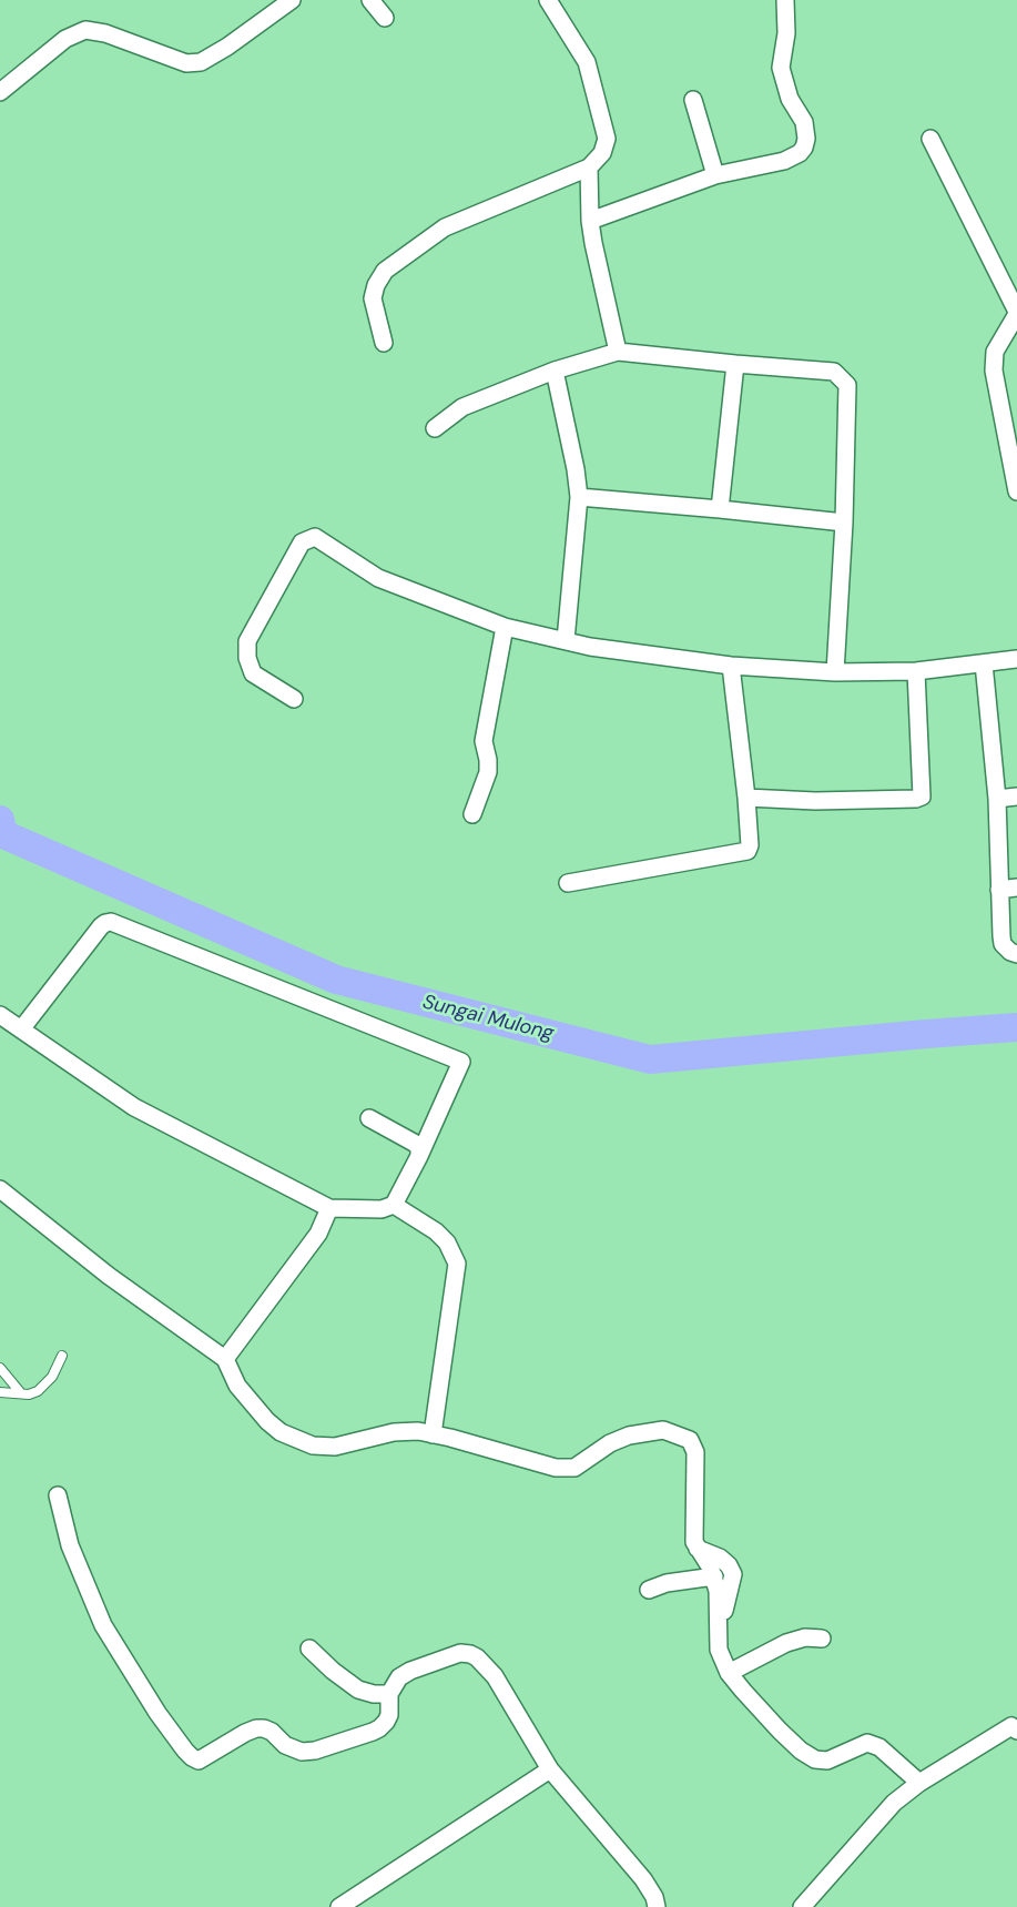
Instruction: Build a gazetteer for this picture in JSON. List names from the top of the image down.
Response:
{
  "water": ["Sungai Mulong"]
}
